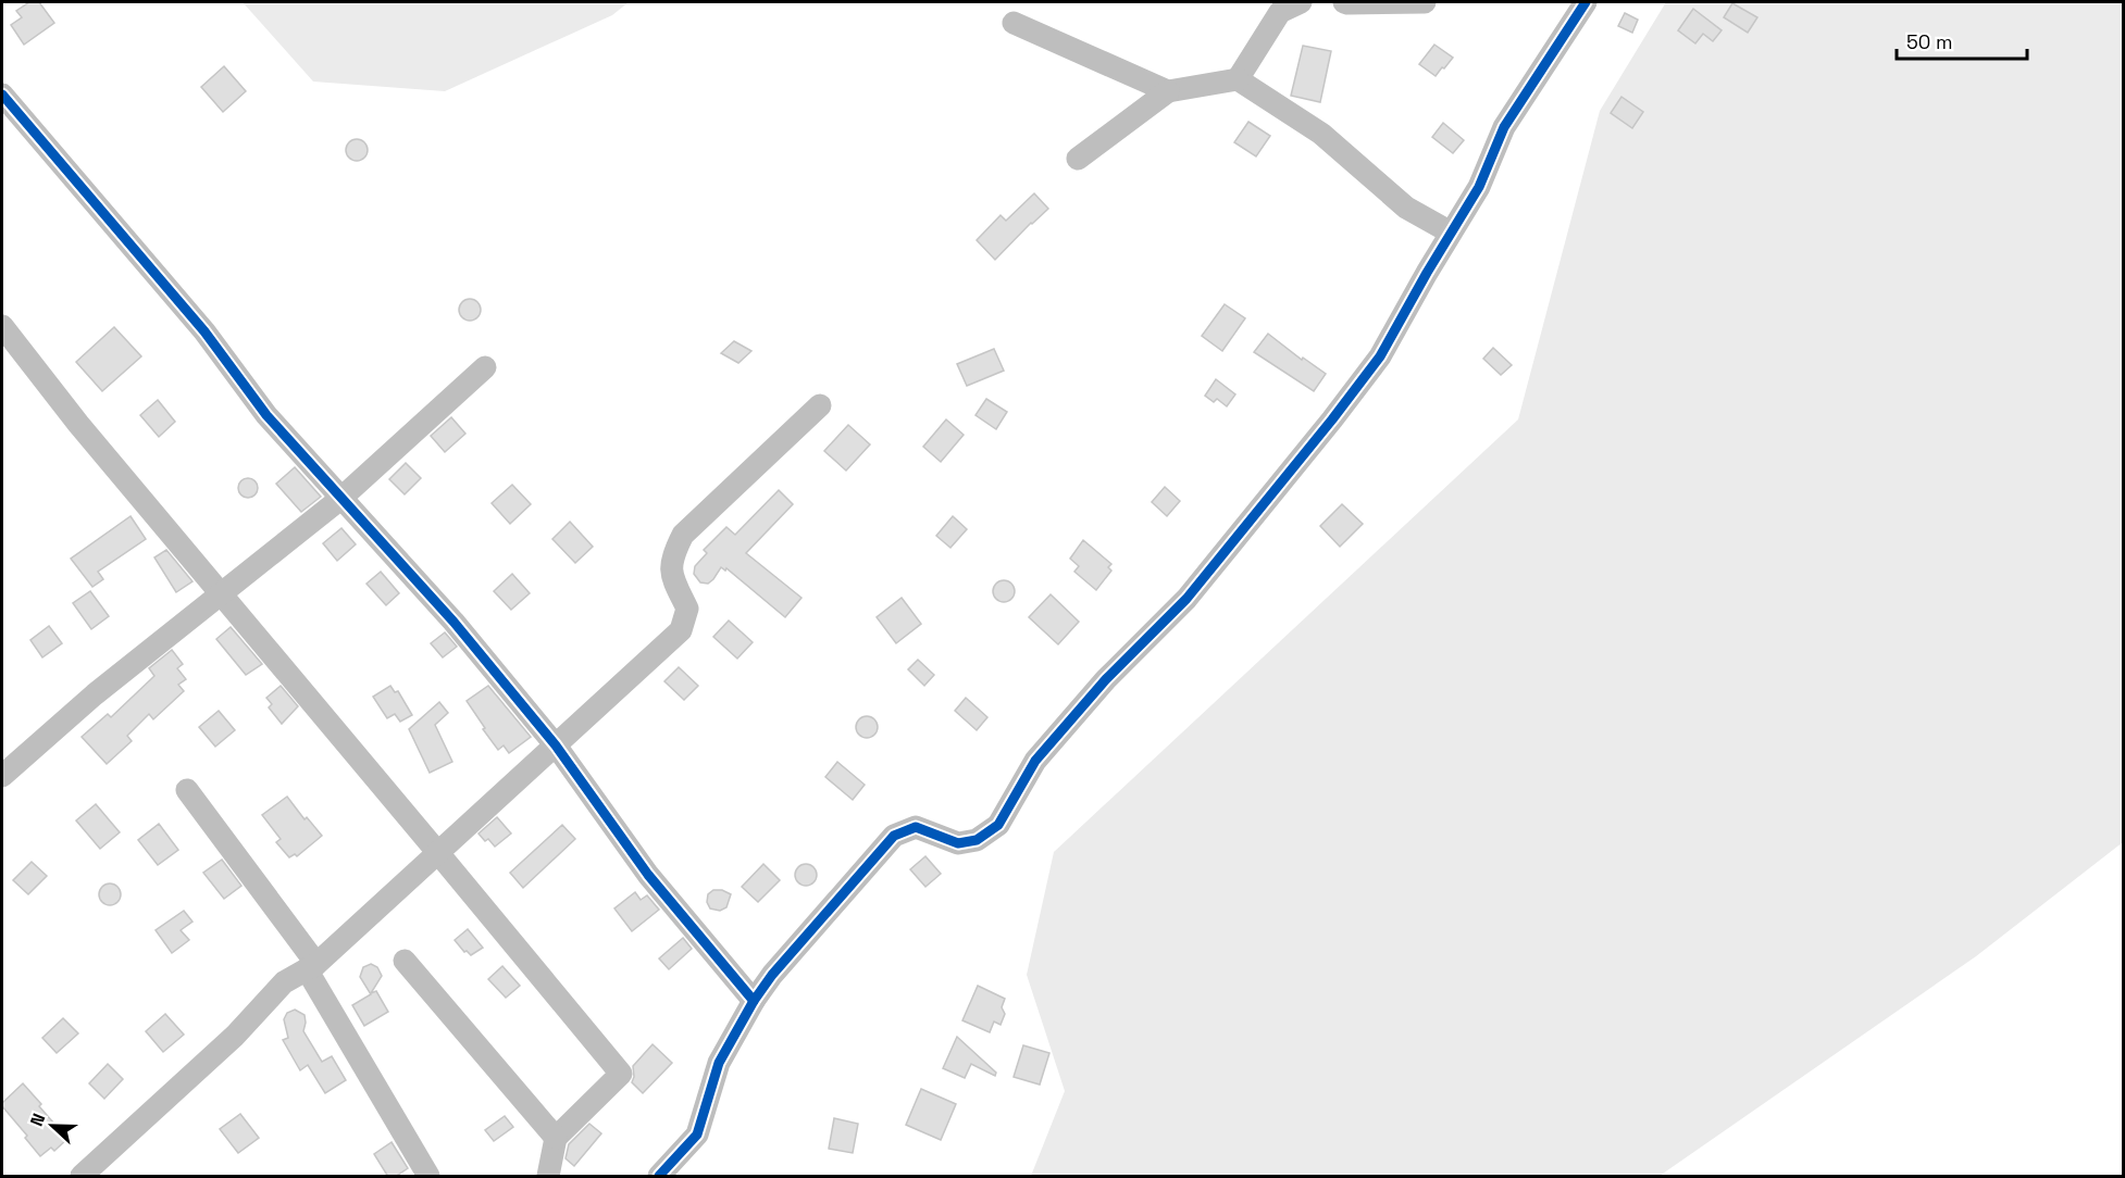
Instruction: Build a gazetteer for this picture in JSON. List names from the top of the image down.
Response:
{
  "scale_bar": "50 m",
  "north": "left"
}
